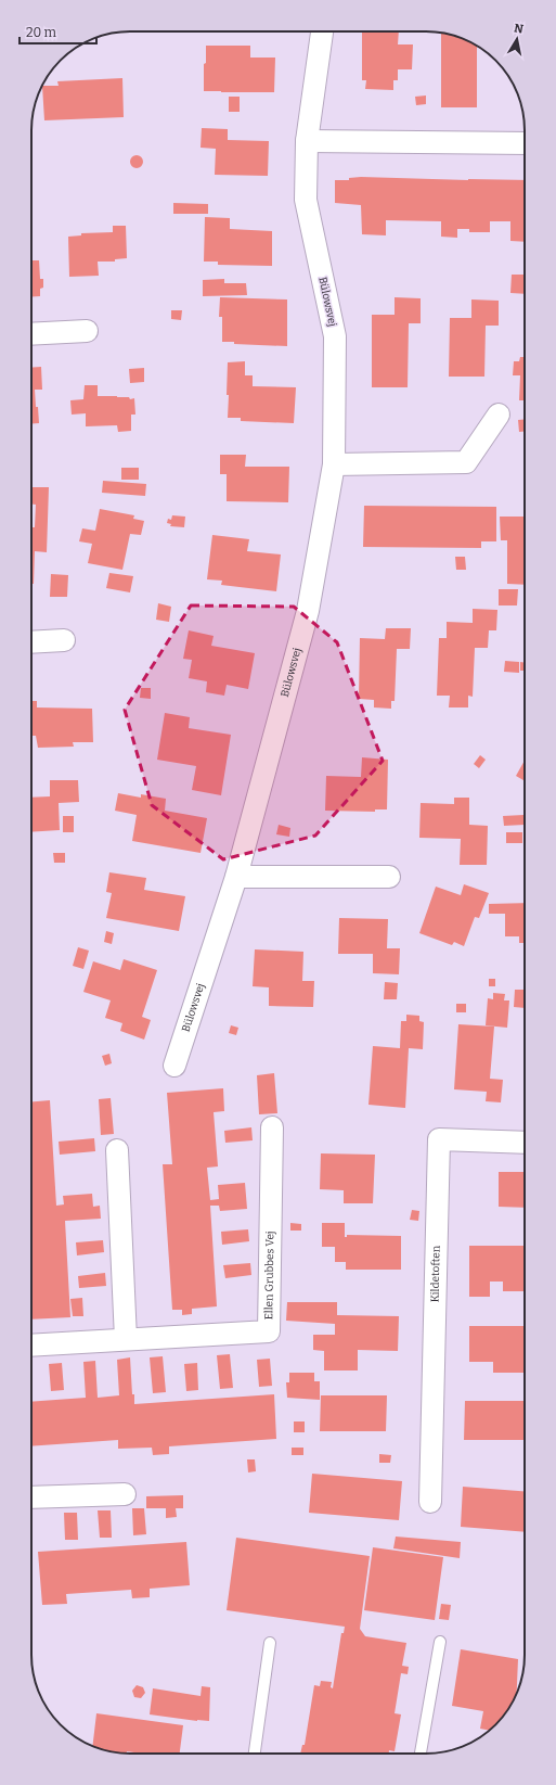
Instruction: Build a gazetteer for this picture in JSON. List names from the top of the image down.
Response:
{
  "streets": {
    "street": ["Bülowsvej", "Kildetoften", "Ellen Grubbes Vej"]
  },
  "scale_bar": "20 m",
  "north": "top"
}
